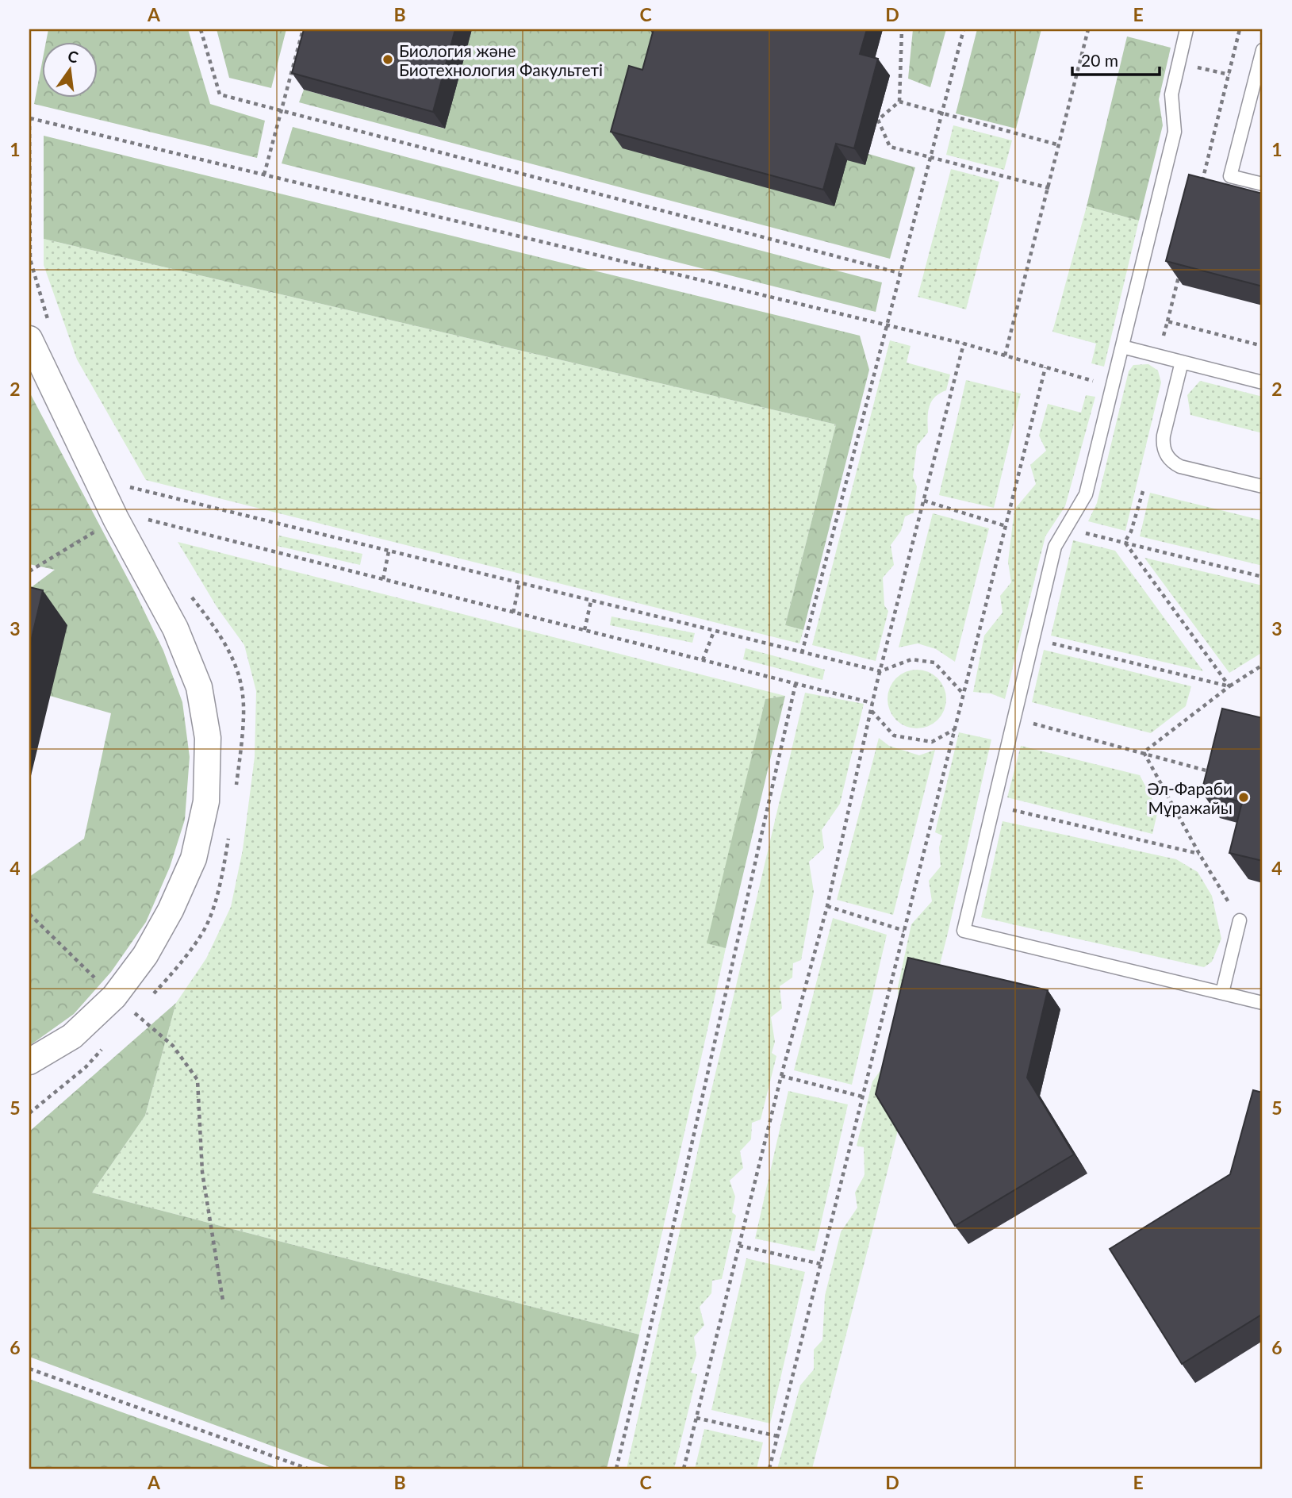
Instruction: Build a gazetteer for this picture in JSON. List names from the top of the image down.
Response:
{
  "places": ["Биология және Биотехнология Факультеті", "Әл-Фараби Мұражайы"],
  "scale_bar": "20 m",
  "north": "top",
  "grid": {
    "columns": [
      "A",
      "B",
      "C",
      "D",
      "E"
    ],
    "rows": [
      "1",
      "2",
      "3",
      "4",
      "5",
      "6"
    ]
  }
}
